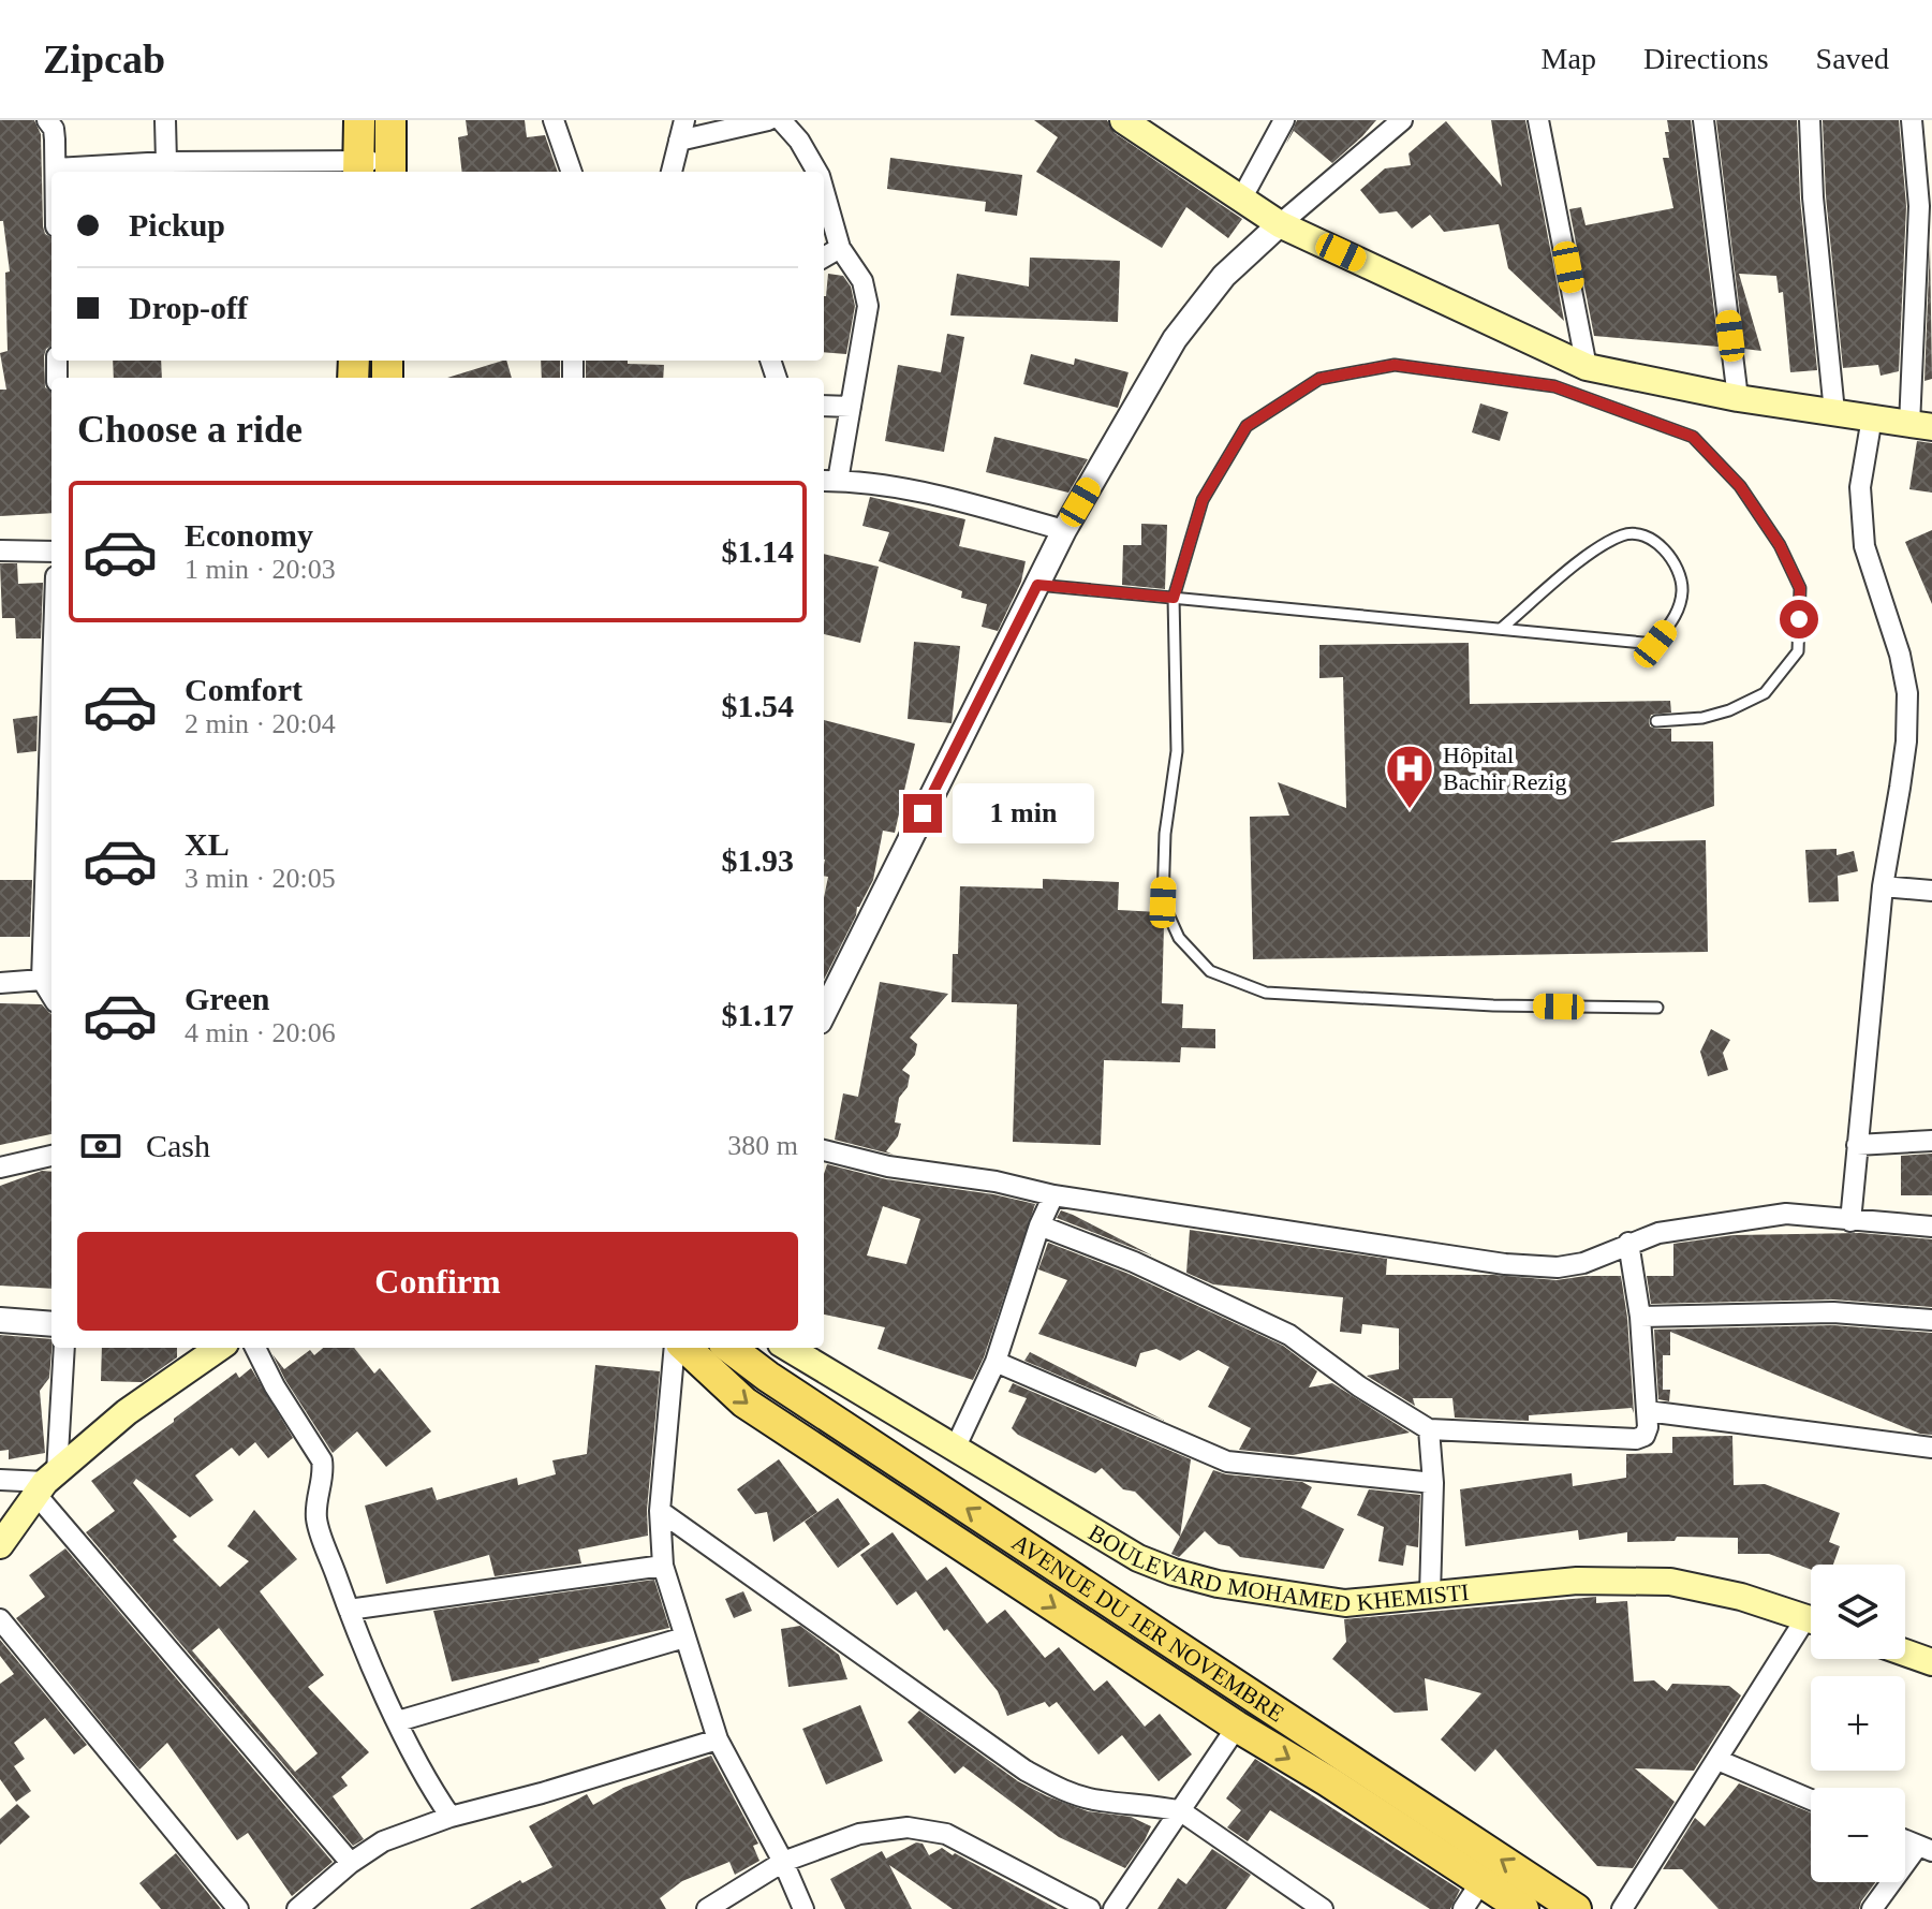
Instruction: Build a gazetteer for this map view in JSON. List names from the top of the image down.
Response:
{
  "streets": {
    "main road": ["BOULEVARD MOHAMED KHEMISTI", "AVENUE DU 1ER NOVEMBRE"]
  },
  "places": {
    "hospital": ["Hôpital Bachir Rezig"]
  },
  "page": {
    "header": "Zipcab",
    "nav": ["Map", "Directions", "Saved"],
    "banner": ["Pickup", "Drop-off"],
    "heading": "Choose a ride",
    "list": [
      {
        "name": "Economy",
        "note": "1 min · 20:03",
        "value": "$1.14"
      },
      {
        "name": "Comfort",
        "note": "2 min · 20:04",
        "value": "$1.54"
      },
      {
        "name": "XL",
        "note": "3 min · 20:05",
        "value": "$1.93"
      },
      {
        "name": "Green",
        "note": "4 min · 20:06",
        "value": "$1.17"
      }
    ],
    "bubble": "1 min",
    "pay": ["Cash", "380 m"],
    "buttons": "Confirm",
    "map_buttons": ["+", "−"]
  }
}
